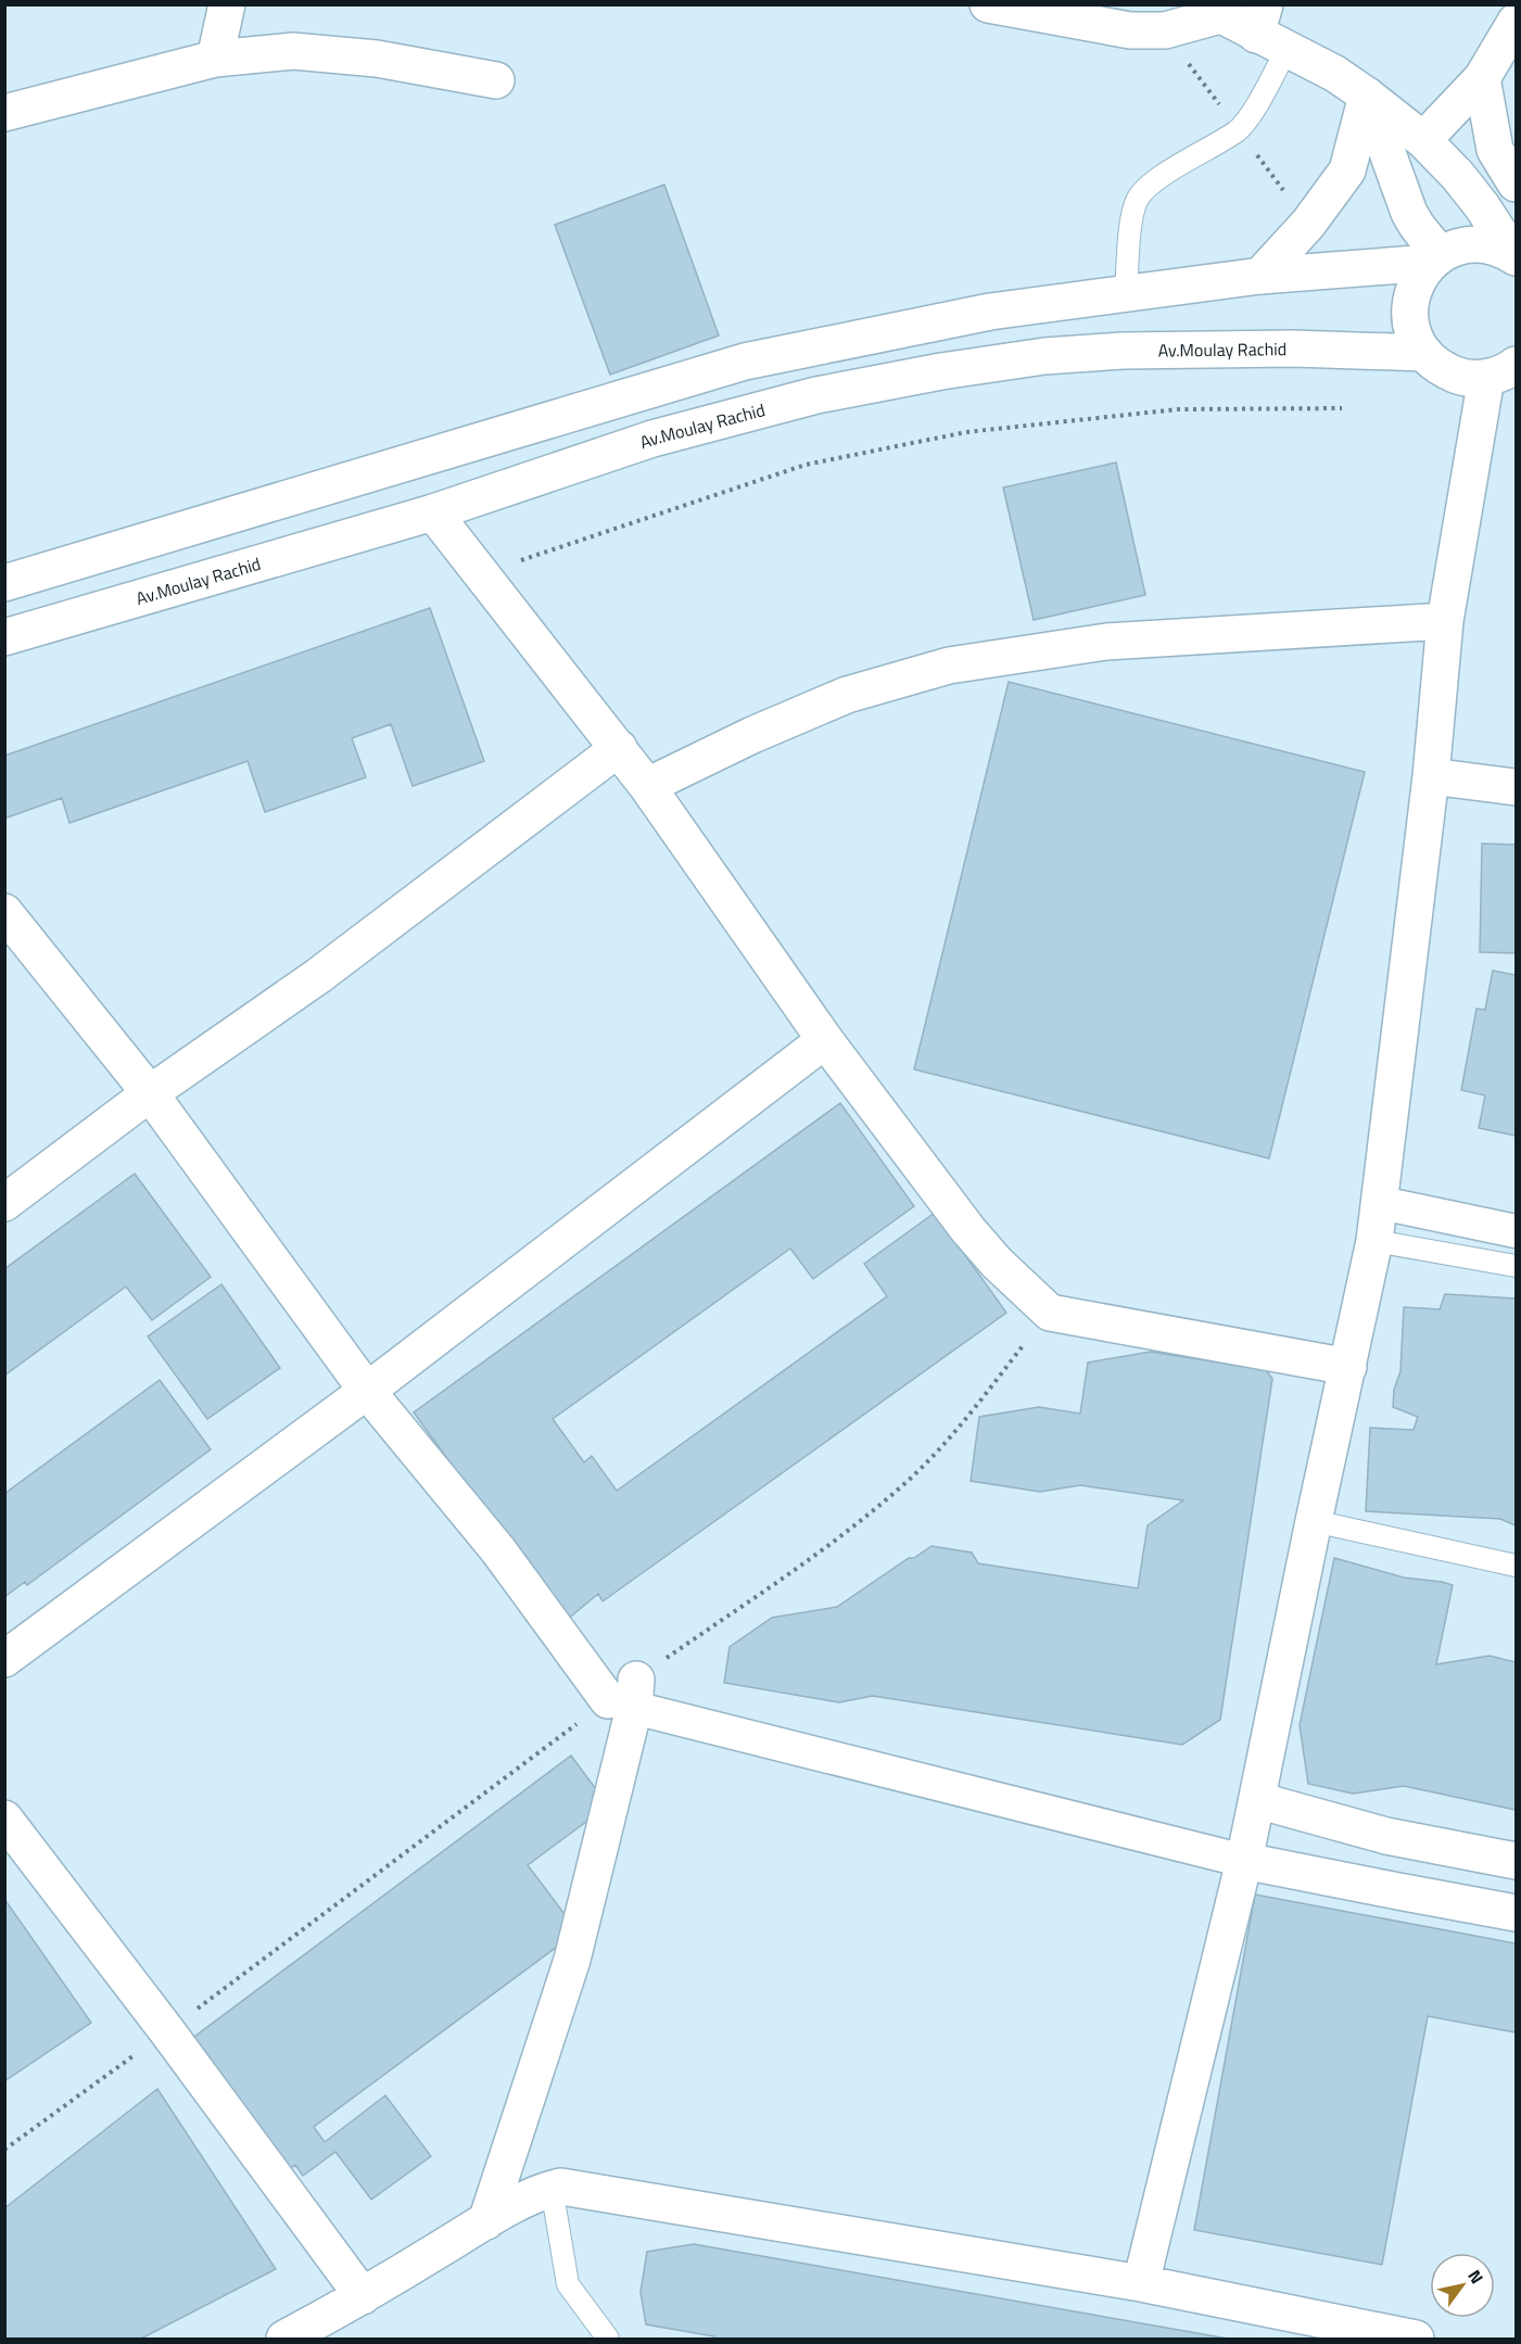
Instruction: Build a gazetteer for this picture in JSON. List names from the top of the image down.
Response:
{
  "streets": {
    "street": ["Av.Moulay Rachid"]
  },
  "north": "top right"
}
